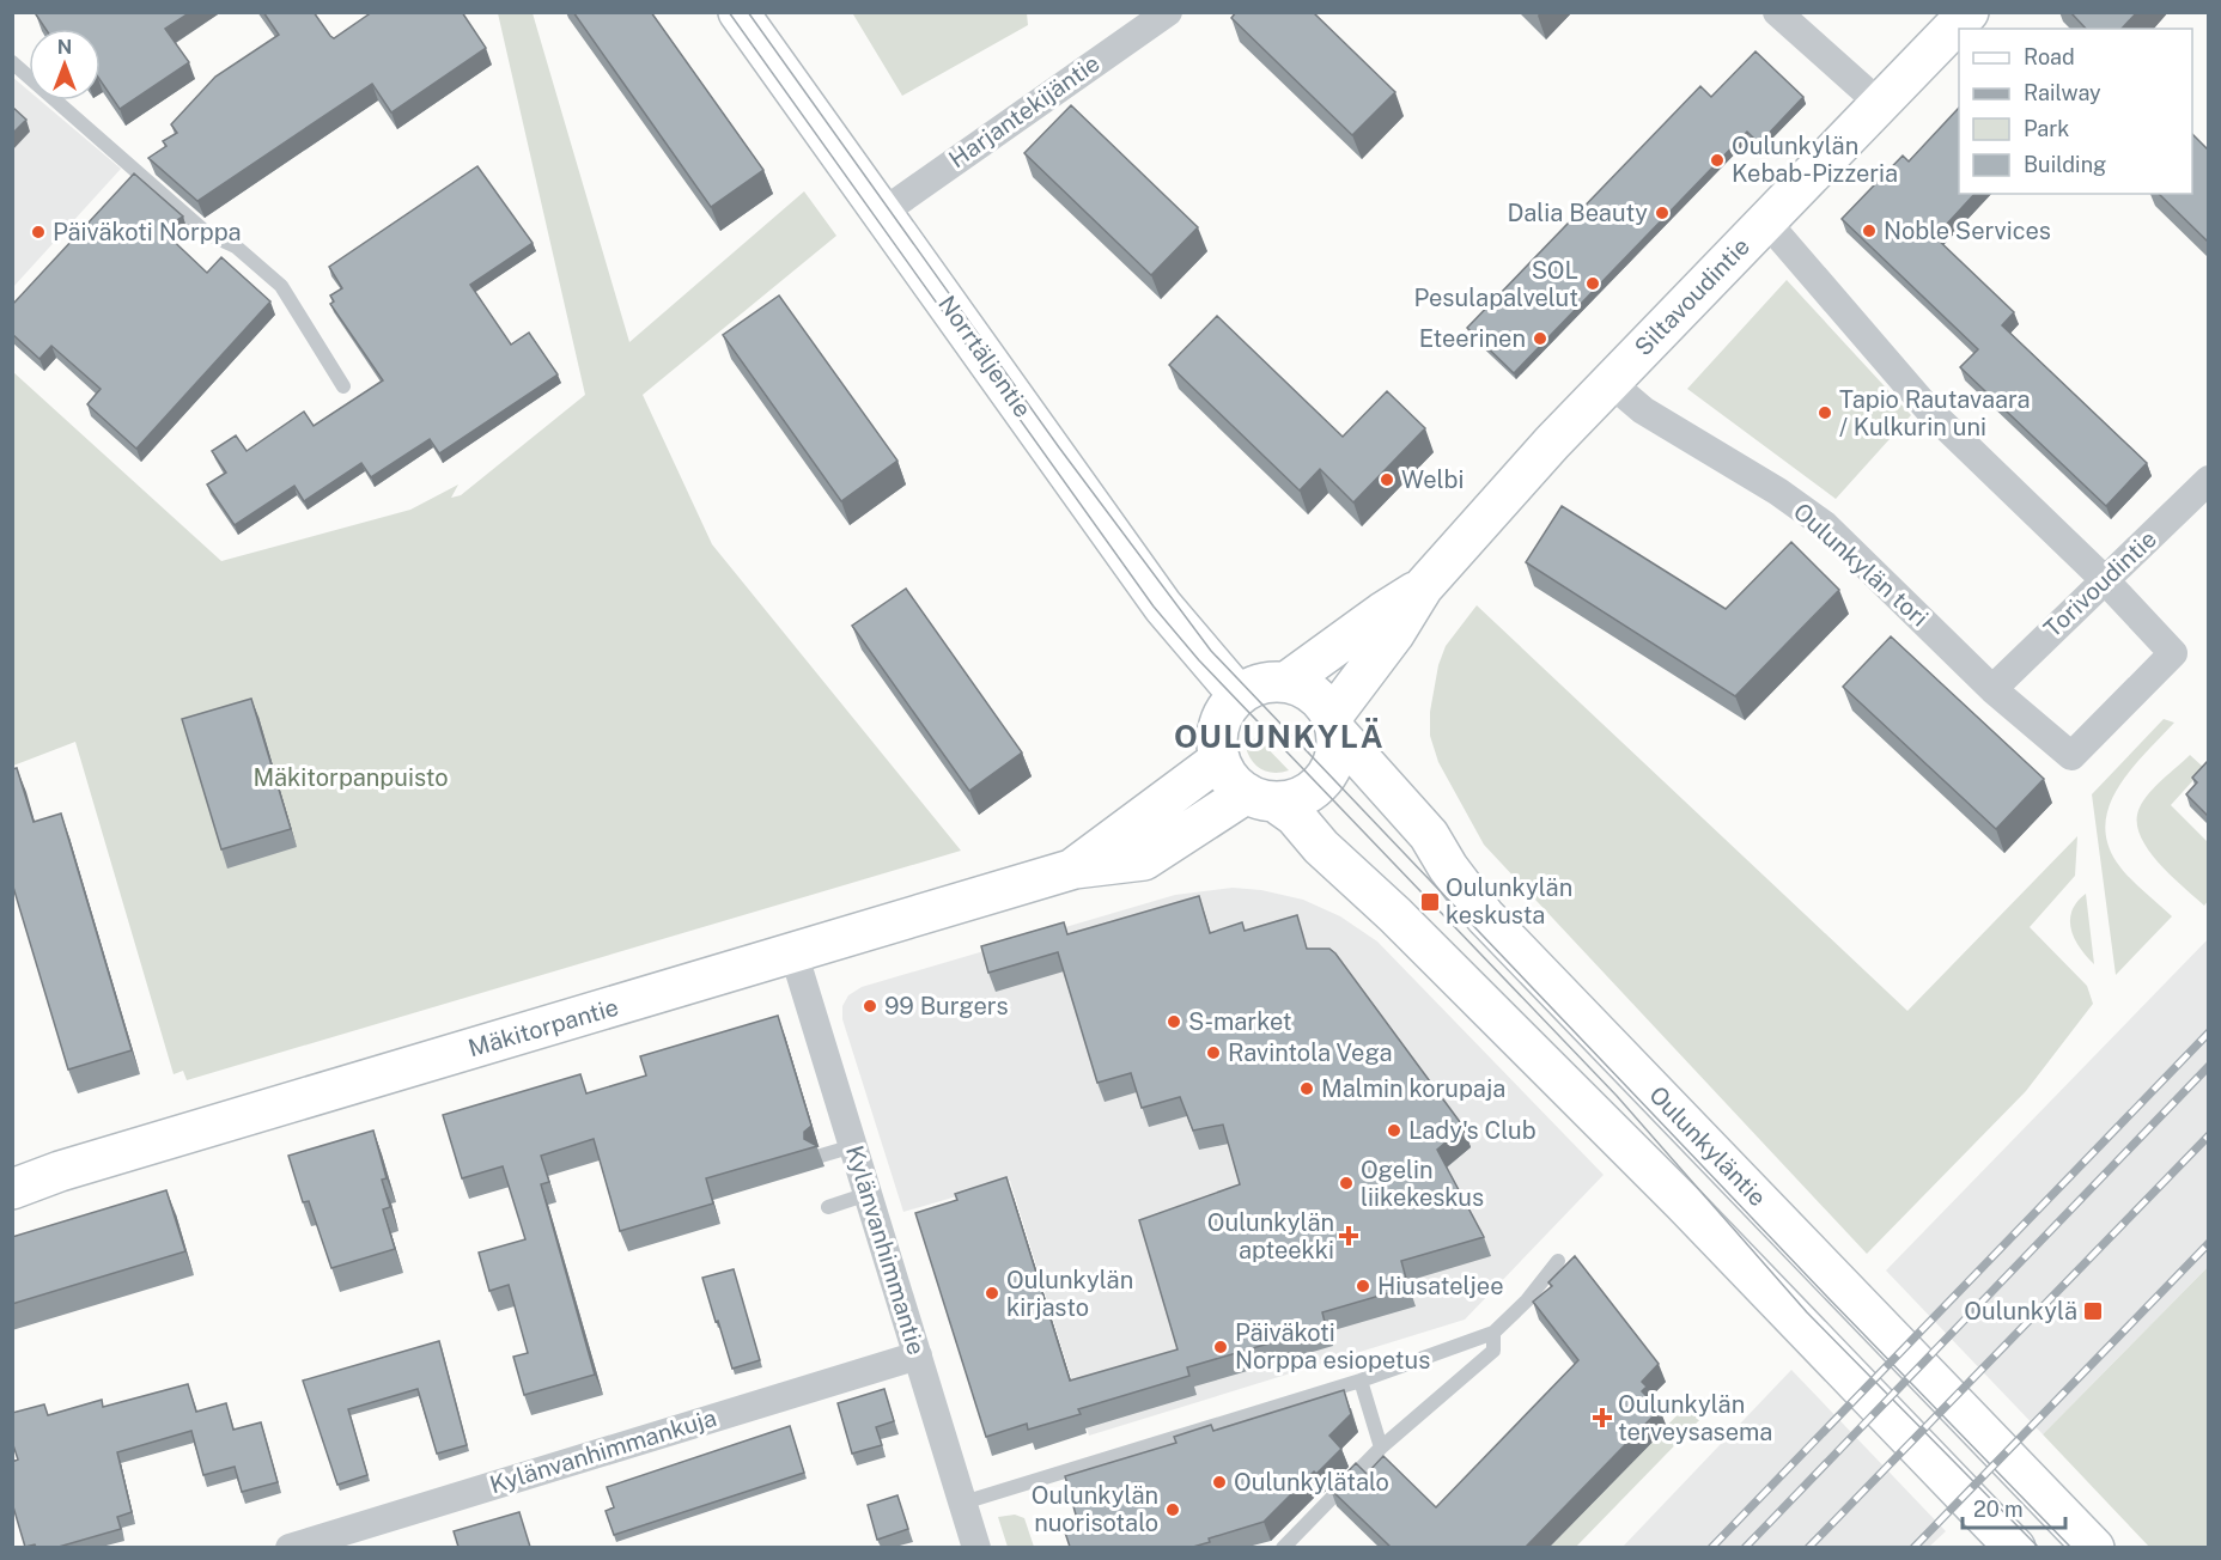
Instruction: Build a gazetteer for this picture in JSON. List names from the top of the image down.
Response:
{
  "streets": {
    "main road": [
      "Siltavoudintie",
      "Norrtäljentie",
      "Mäkitorpantie",
      "Oulunkyläntie"
    ],
    "street": [
      "Harjantekijäntie",
      "Oulunkylän tori",
      "Torivoudintie",
      "Kylänvanhimmantie",
      "Kylänvanhimmankuja"
    ]
  },
  "crossings": [
    ["Harjantekijäntie", "Norrtäljentie"],
    ["Siltavoudintie", "Norrtäljentie"],
    ["Siltavoudintie", "Oulunkylän tori"],
    ["Siltavoudintie", "Mäkitorpantie"],
    ["Siltavoudintie", "Oulunkyläntie"],
    ["Norrtäljentie", "Mäkitorpantie"],
    ["Norrtäljentie", "Oulunkyläntie"],
    ["Oulunkylän tori", "Torivoudintie"],
    ["Mäkitorpantie", "Oulunkyläntie"],
    ["Mäkitorpantie", "Kylänvanhimmantie"],
    ["Kylänvanhimmantie", "Kylänvanhimmankuja"]
  ],
  "districts": ["OULUNKYLÄ"],
  "parks": ["Mäkitorpanpuisto"],
  "places": {
    "other": [
      "Oulunkylän Kebab-Pizzeria",
      "Dalia Beauty",
      "Noble Services",
      "Päiväkoti Norppa",
      "SOL Pesulapalvelut",
      "Eteerinen",
      "Tapio Rautavaara / Kulkurin uni",
      "Welbi",
      "99 Burgers",
      "S-market",
      "Ravintola Vega",
      "Malmin korupaja",
      "Lady's Club",
      "Ogelin liikekeskus",
      "Hiusateljee",
      "Oulunkylän kirjasto",
      "Päiväkoti Norppa esiopetus",
      "Oulunkylätalo",
      "Oulunkylän nuorisotalo"
    ],
    "transit": ["Oulunkylän keskusta", "Oulunkylä"],
    "health": ["Oulunkylän apteekki", "Oulunkylän terveysasema"]
  },
  "legend": [
    "Road",
    "Railway",
    "Park",
    "Building"
  ],
  "scale_bar": "20 m",
  "north": "top"
}
